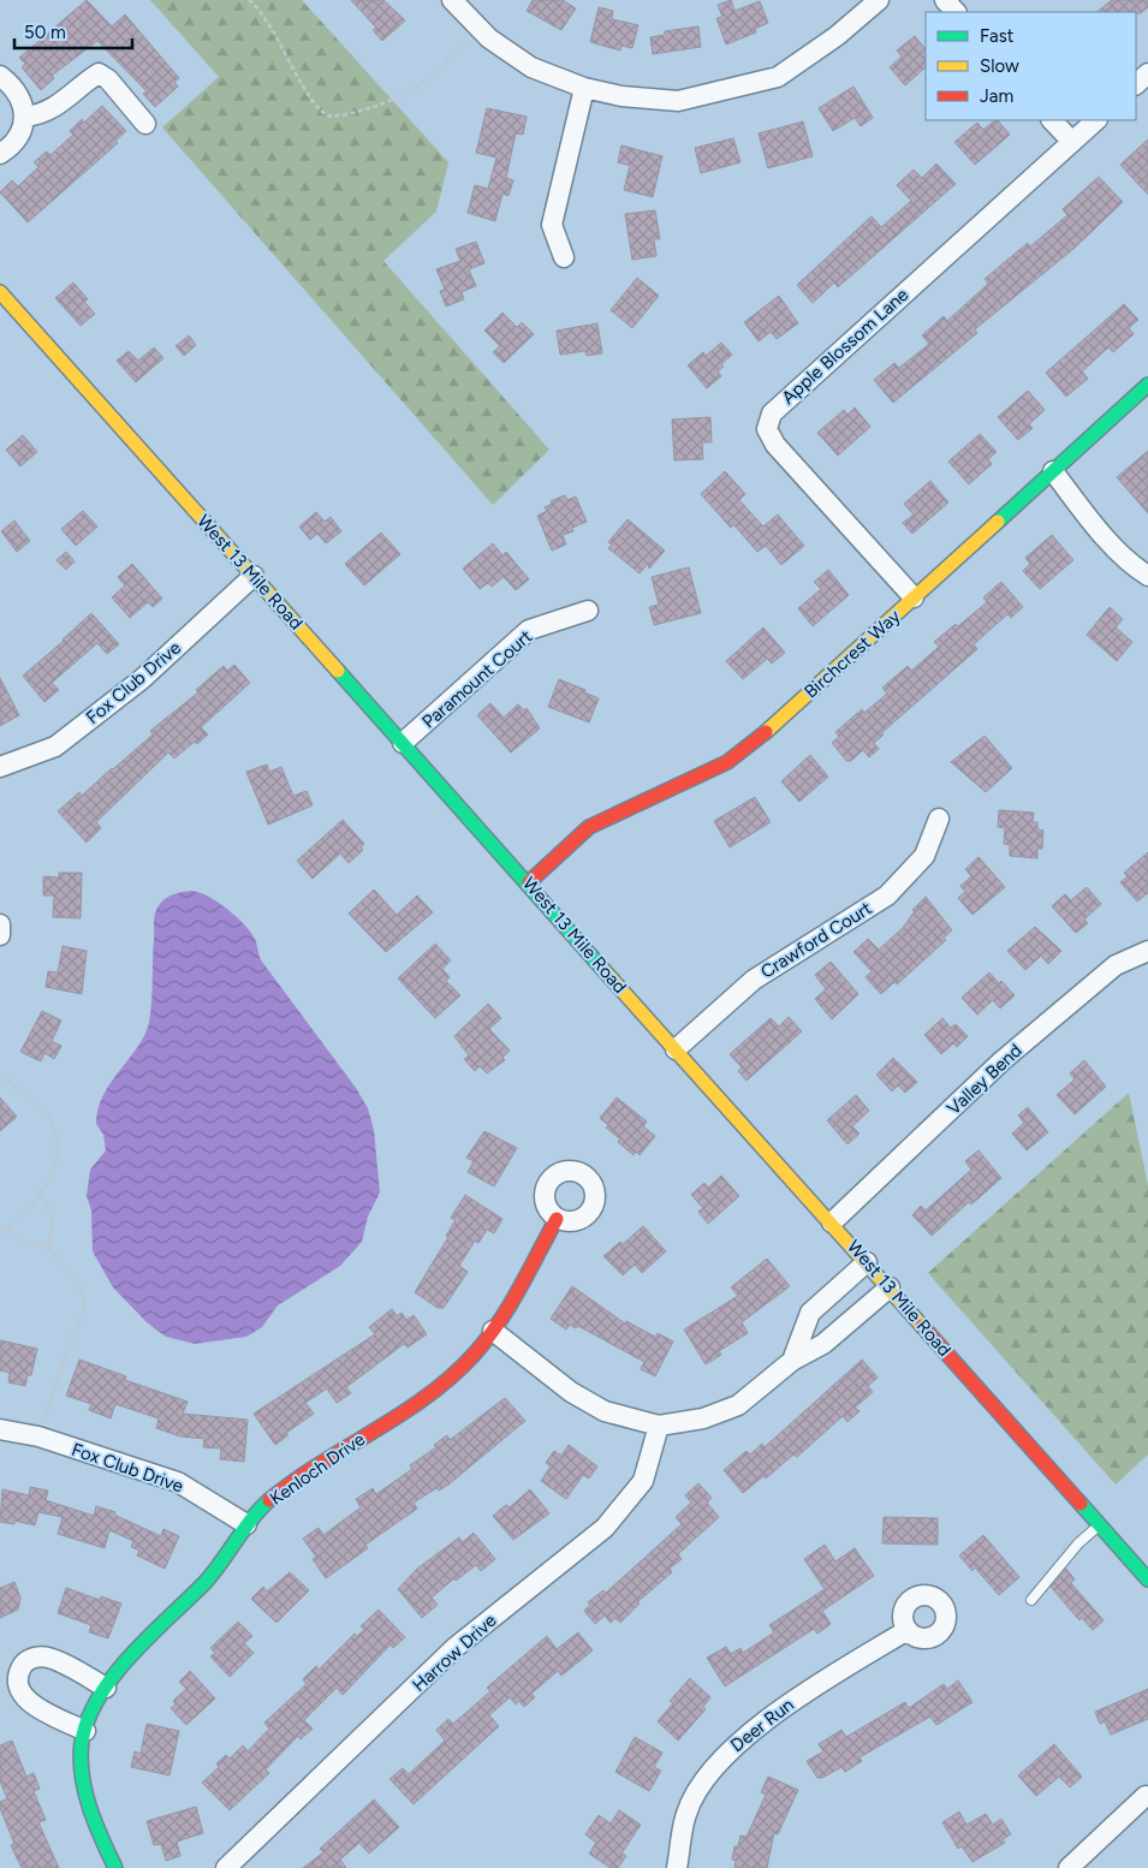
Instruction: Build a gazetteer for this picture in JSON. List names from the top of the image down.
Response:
{
  "streets": {
    "street": [
      "Apple Blossom Lane",
      "West 13 Mile Road",
      "Birchcrest Way",
      "Paramount Court",
      "Fox Club Drive",
      "Crawford Court",
      "Valley Bend",
      "Kenloch Drive",
      "Harrow Drive",
      "Deer Run"
    ]
  },
  "crossings": [
    ["Apple Blossom Lane", "Birchcrest Way"],
    ["West 13 Mile Road", "Birchcrest Way"],
    ["West 13 Mile Road", "Paramount Court"],
    ["West 13 Mile Road", "Fox Club Drive"],
    ["West 13 Mile Road", "Crawford Court"],
    ["West 13 Mile Road", "Valley Bend"],
    ["Fox Club Drive", "Kenloch Drive"]
  ],
  "legend": ["Fast", "Slow", "Jam"],
  "scale_bar": "50 m"
}
